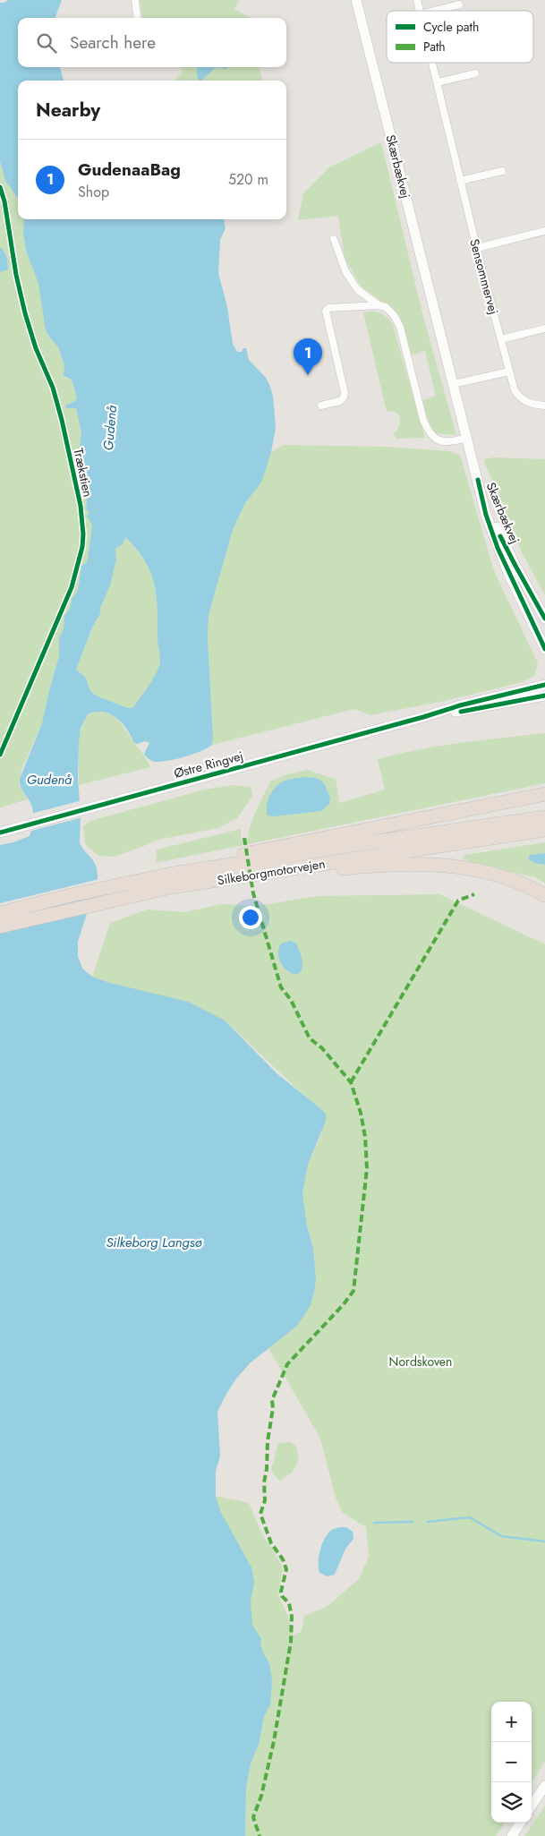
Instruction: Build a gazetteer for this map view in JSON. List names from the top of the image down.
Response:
{
  "streets": {
    "highway": ["Silkeborgmotorvejen"],
    "street": ["Skærbækvej", "Sensommervej", "Østre Ringvej"],
    "cycle path": ["Trækstien"]
  },
  "water": ["Gudenå", "Silkeborg Langsø"],
  "parks": ["Nordskoven"],
  "legend": ["Cycle path", "Path"],
  "page": {
    "search": "Search here",
    "heading": "Nearby",
    "list": [
      {
        "mark": "1",
        "name": "GudenaaBag",
        "note": "Shop",
        "value": "520 m"
      }
    ],
    "pins": "1",
    "map_buttons": ["+", "−"]
  }
}
